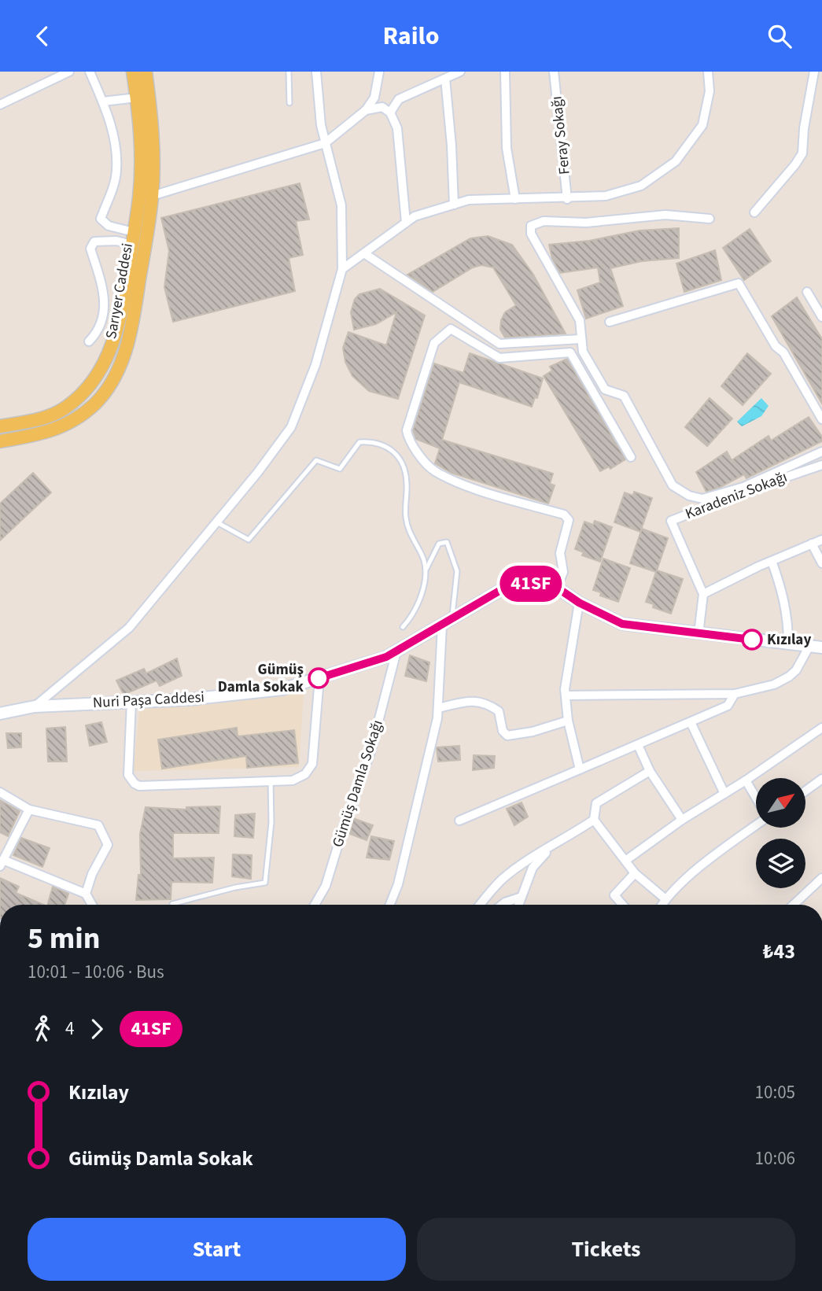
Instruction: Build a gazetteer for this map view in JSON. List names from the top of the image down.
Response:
{
  "streets": {
    "main road": ["Sarıyer Caddesi"],
    "street": [
      "Feray Sokağı",
      "Karadeniz Sokağı",
      "Nuri Paşa Caddesi",
      "Gümüş Damla Sokağı"
    ]
  },
  "crossings": [
    ["Nuri Paşa Caddesi", "Gümüş Damla Sokağı"]
  ],
  "places": ["Kızılay", "Gümüş Damla Sokak"],
  "lines": ["bus line 41SF"],
  "north": "top right",
  "page": {
    "header": "Railo",
    "on_map": "41SF",
    "heading": ["5 min", "10:01 – 10:06 · Bus", "₺43"],
    "legs": ["4", "41SF"],
    "list": [
      {
        "name": "Kızılay",
        "value": "10:05"
      },
      {
        "name": "Gümüş Damla Sokak",
        "value": "10:06"
      }
    ],
    "buttons": ["Start", "Tickets"]
  }
}
